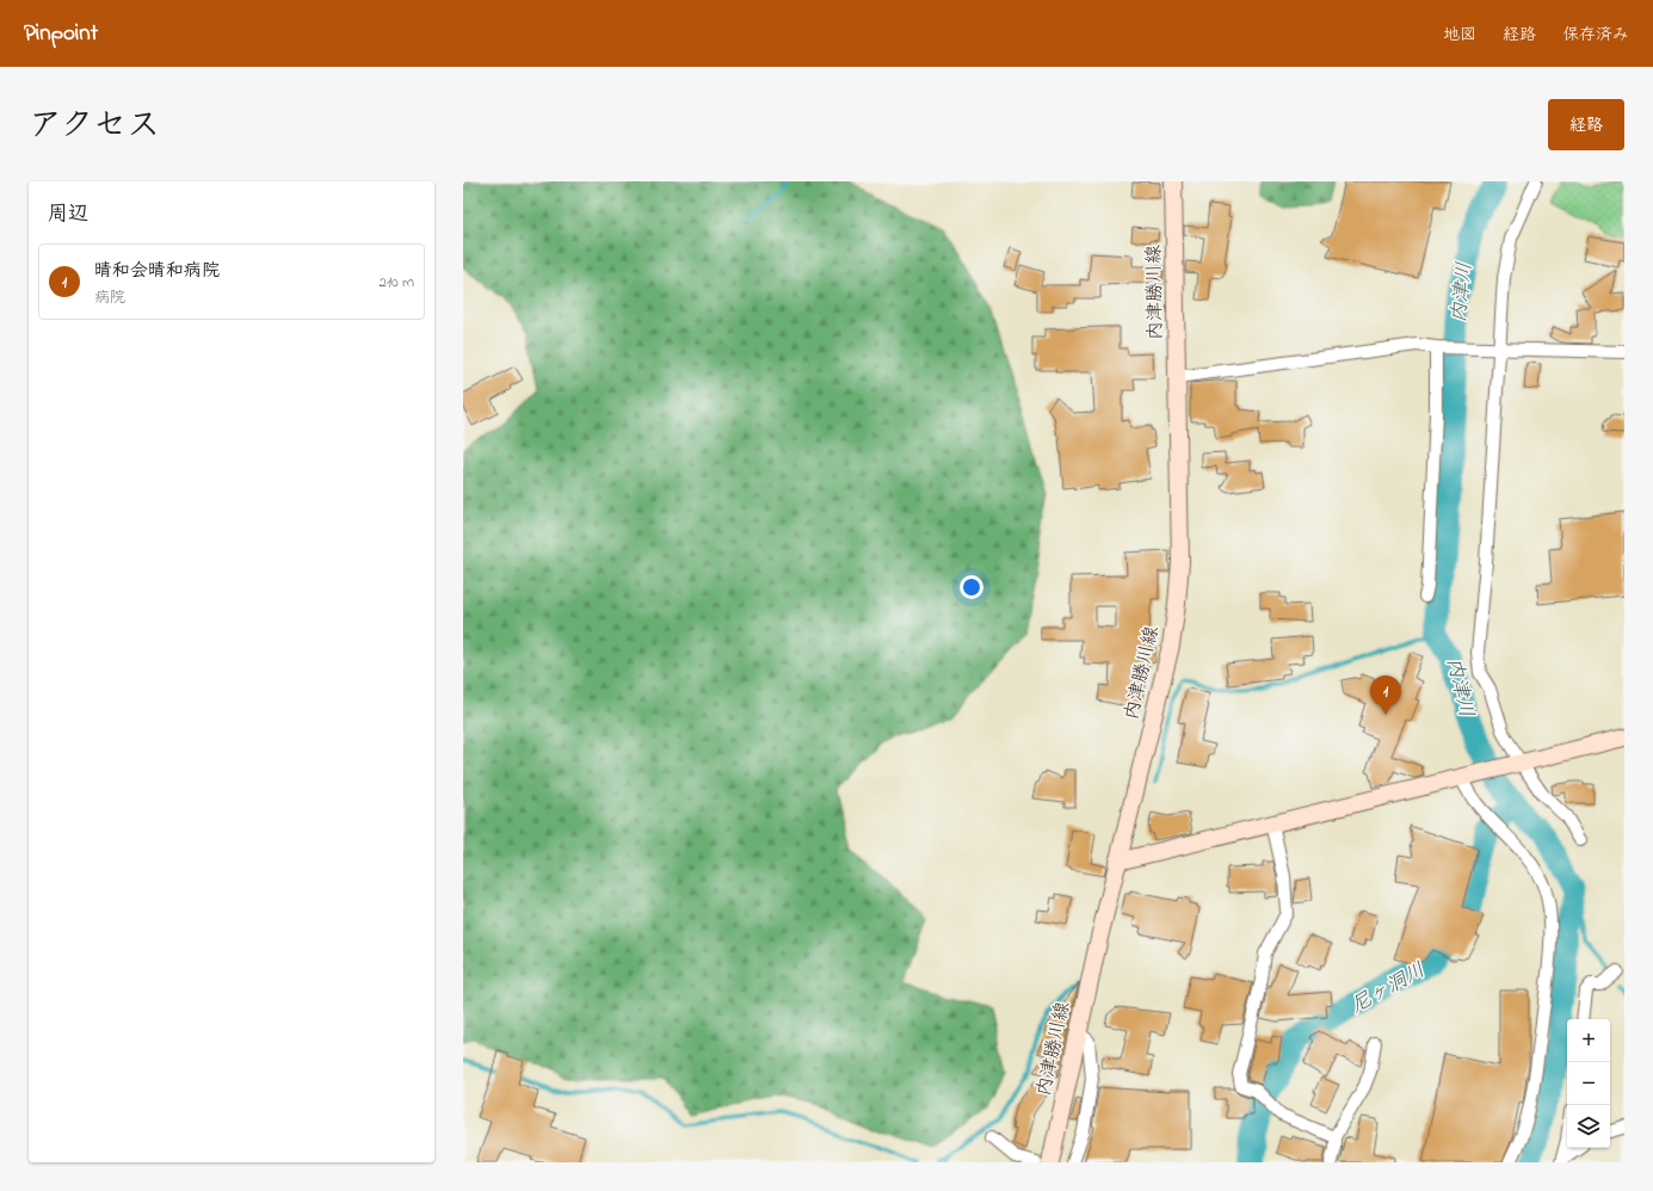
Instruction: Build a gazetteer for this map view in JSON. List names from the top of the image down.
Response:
{
  "streets": {
    "main road": ["内津勝川線"]
  },
  "water": ["内津川", "尼ヶ洞川"],
  "page": {
    "header": "Pinpoint",
    "nav": ["地図", "経路", "保存済み"],
    "title": "アクセス",
    "buttons": "経路",
    "heading": "周辺",
    "list": [
      {
        "mark": "1",
        "name": "晴和会晴和病院",
        "note": "病院",
        "value": "210 m"
      }
    ],
    "pins": "1",
    "map_buttons": ["+", "−"]
  }
}
